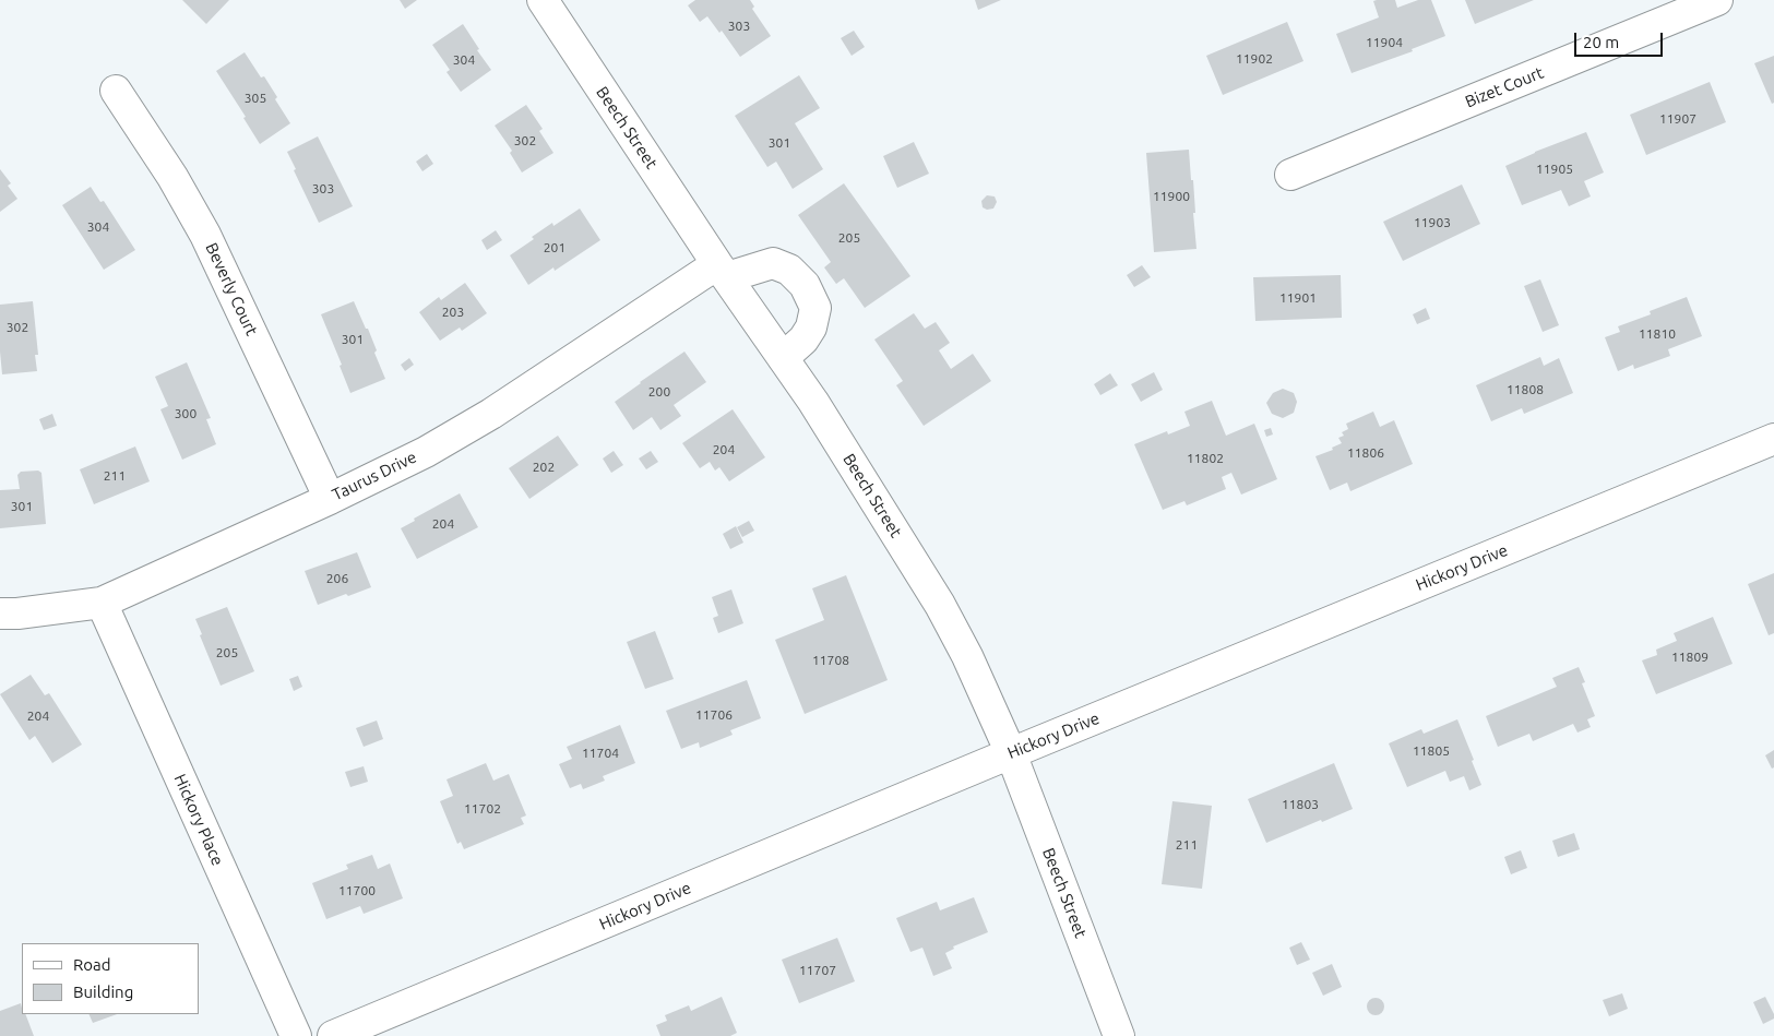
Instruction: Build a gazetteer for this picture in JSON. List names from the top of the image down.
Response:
{
  "streets": {
    "street": [
      "Bizet Court",
      "Beech Street",
      "Beverly Court",
      "Taurus Drive",
      "Hickory Drive",
      "Hickory Place"
    ]
  },
  "crossings": [
    ["Beech Street", "Taurus Drive"],
    ["Beech Street", "Hickory Drive"],
    ["Beverly Court", "Taurus Drive"],
    ["Taurus Drive", "Hickory Place"]
  ],
  "house_numbers": [
    "303",
    "11904",
    "11902",
    "304",
    "305",
    "11907",
    "302",
    "301",
    "11905",
    "303",
    "11900",
    "11903",
    "304",
    "205",
    "201",
    "11901",
    "203",
    "302",
    "11810",
    "301",
    "11808",
    "200",
    "300",
    "204",
    "11806",
    "11802",
    "202",
    "211",
    "301",
    "204",
    "206",
    "205",
    "11809",
    "11708",
    "11706",
    "204",
    "11805",
    "11704",
    "11803",
    "11702",
    "211",
    "11700",
    "11707"
  ],
  "legend": ["Road", "Building"],
  "scale_bar": "20 m"
}
